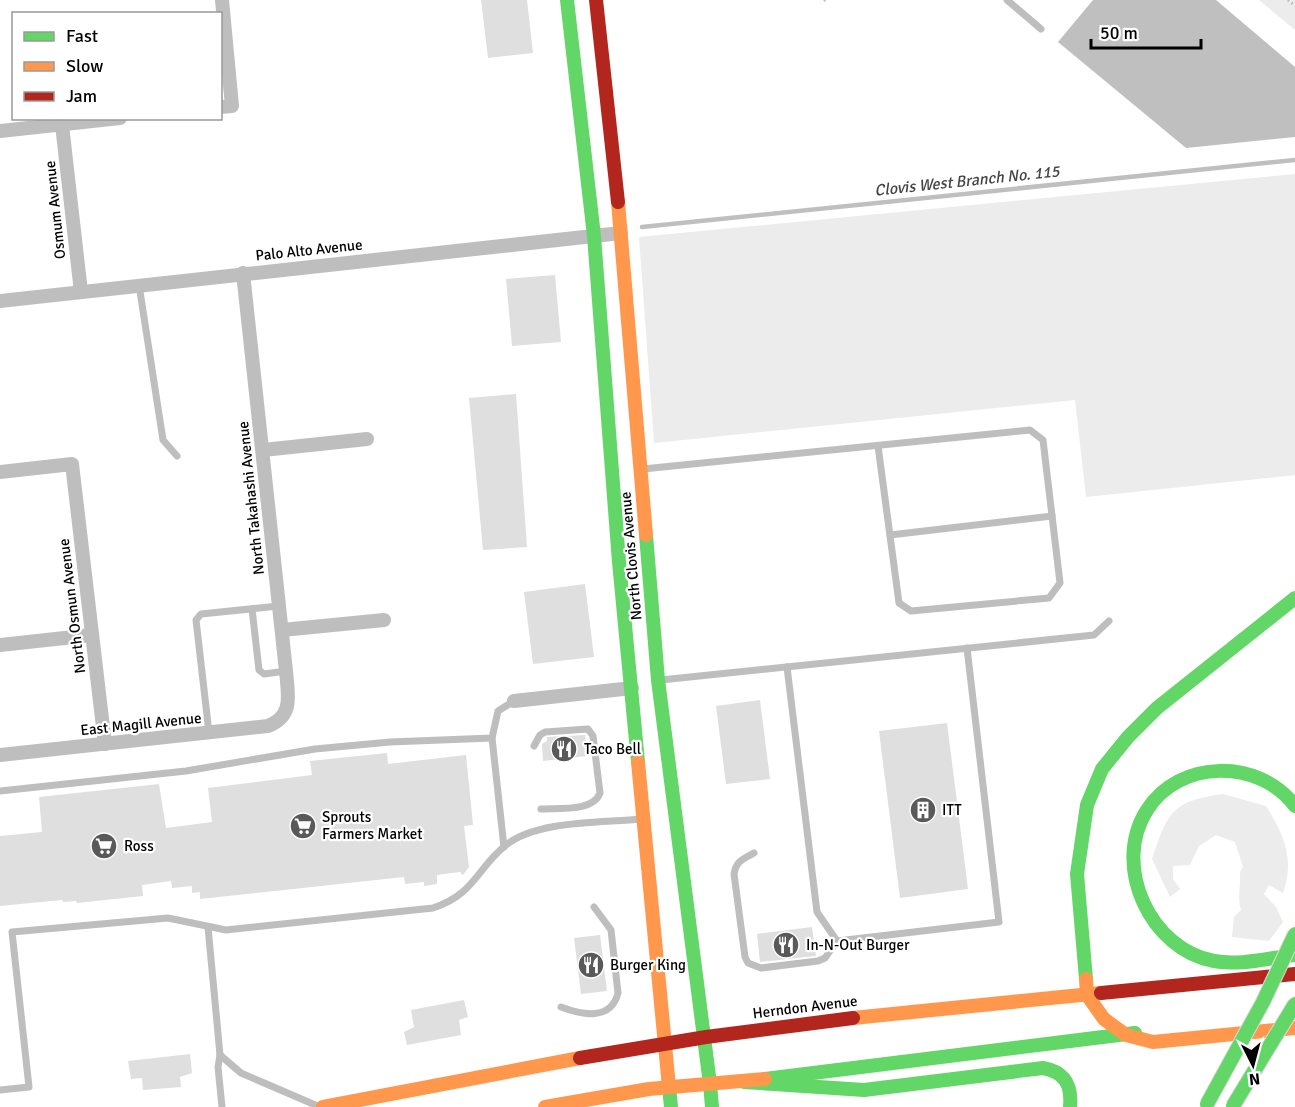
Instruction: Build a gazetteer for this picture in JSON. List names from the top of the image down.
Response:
{
  "streets": {
    "main road": ["North Clovis Avenue", "Herndon Avenue"],
    "street": [
      "Osmum Avenue",
      "Palo Alto Avenue",
      "North Takahashi Avenue",
      "North Osmun Avenue",
      "East Magill Avenue"
    ]
  },
  "crossings": [
    ["Osmum Avenue", "Palo Alto Avenue"],
    ["Palo Alto Avenue", "North Takahashi Avenue"],
    ["Palo Alto Avenue", "North Clovis Avenue"],
    ["North Takahashi Avenue", "East Magill Avenue"],
    ["North Clovis Avenue", "Herndon Avenue"],
    ["North Osmun Avenue", "East Magill Avenue"]
  ],
  "water": ["Clovis West Branch No. 115"],
  "places": {
    "restaurant": ["Taco Bell", "In-N-Out Burger", "Burger King"],
    "building": ["ITT"],
    "supermarket": ["Sprouts Farmers Market", "Ross"]
  },
  "legend": ["Fast", "Slow", "Jam"],
  "scale_bar": "50 m",
  "north": "bottom"
}
